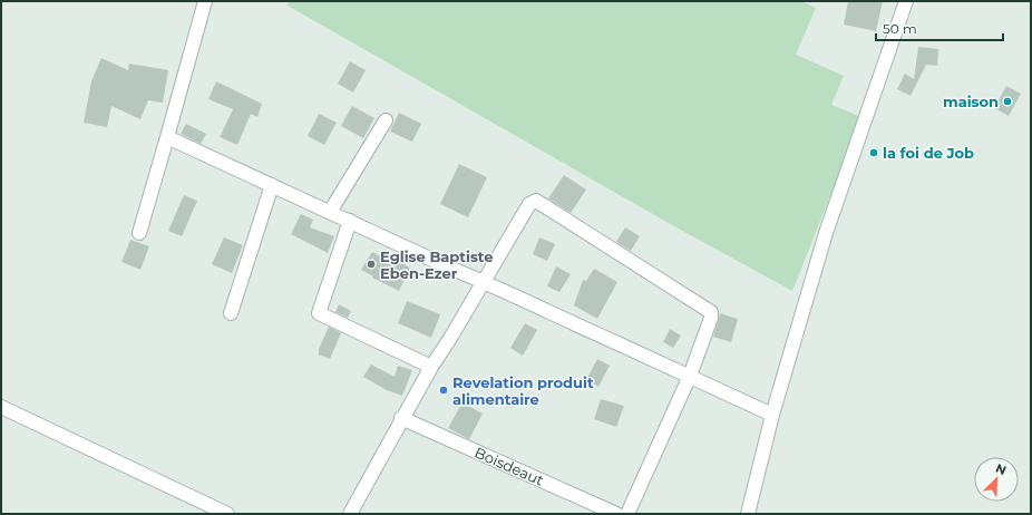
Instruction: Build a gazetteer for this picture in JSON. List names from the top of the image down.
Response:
{
  "streets": {
    "street": ["Boisdeaut"]
  },
  "places": [
    "maison",
    "la foi de Job",
    "Eglise Baptiste Eben-Ezer",
    "Revelation produit alimentaire"
  ],
  "scale_bar": "50 m",
  "north": "top right"
}
